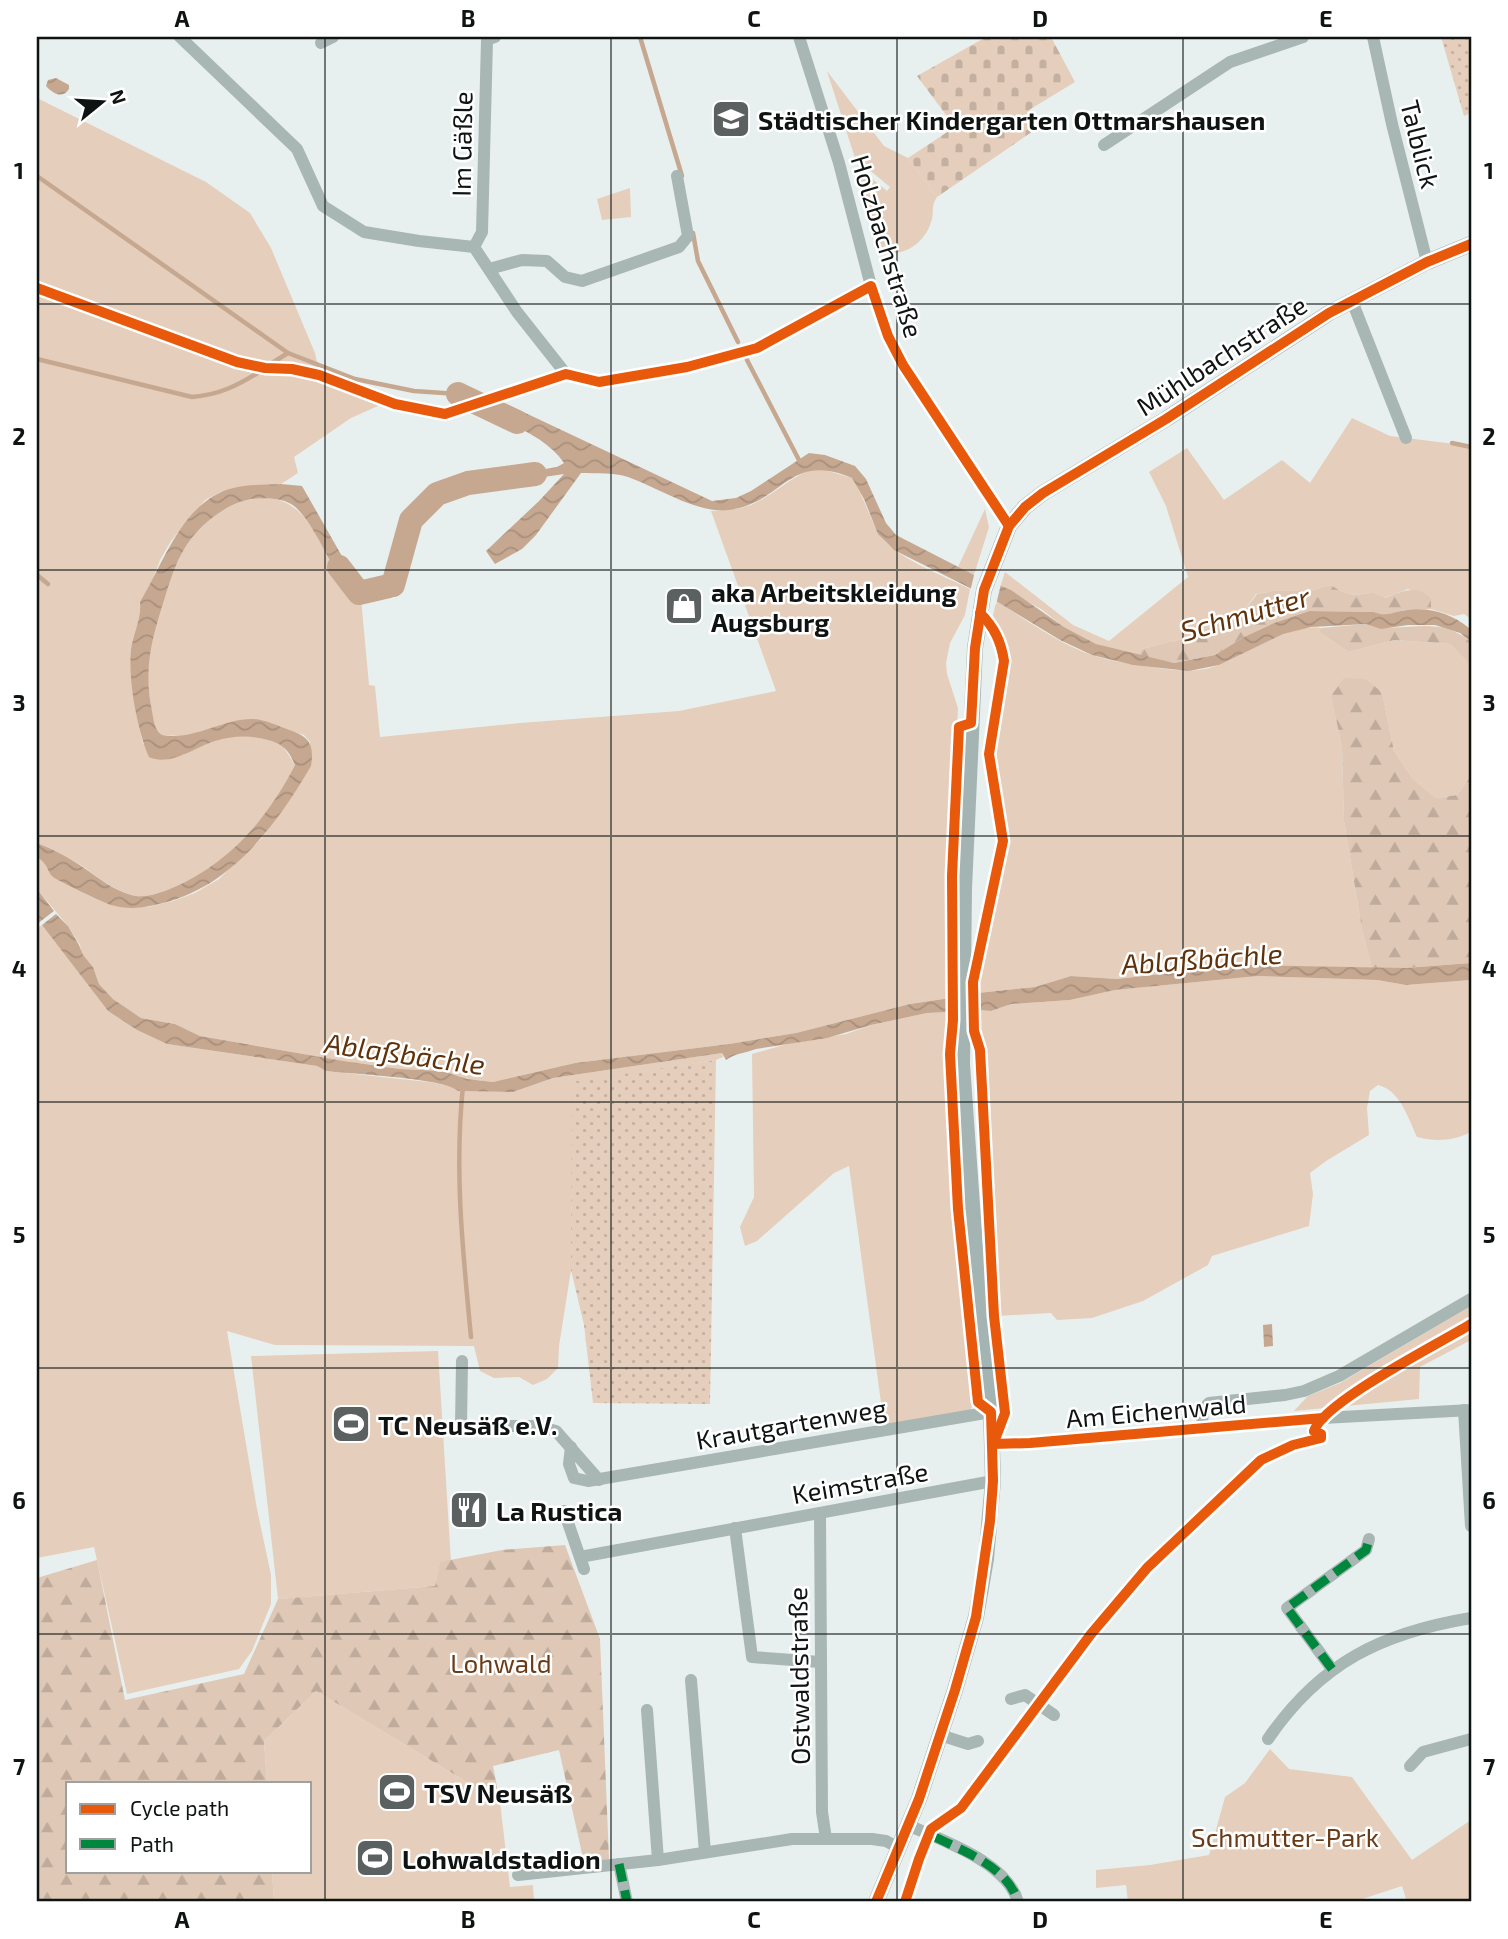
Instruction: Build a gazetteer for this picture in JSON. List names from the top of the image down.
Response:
{
  "streets": {
    "street": [
      "Im Gäßle",
      "Talblick",
      "Holzbachstraße",
      "Mühlbachstraße",
      "Am Eichenwald",
      "Krautgartenweg",
      "Keimstraße",
      "Ostwaldstraße"
    ]
  },
  "crossings": [
    ["Talblick", "Mühlbachstraße"],
    ["Holzbachstraße", "Mühlbachstraße"],
    ["Keimstraße", "Ostwaldstraße"]
  ],
  "water": ["Schmutter", "Ablaßbächle"],
  "parks": ["Lohwald", "Schmutter-Park"],
  "places": {
    "school or university": ["Städtischer Kindergarten Ottmarshausen"],
    "shop": ["aka Arbeitskleidung Augsburg"],
    "sports": ["TC Neusäß e.V.", "TSV Neusäß", "Lohwaldstadion"],
    "restaurant": ["La Rustica"]
  },
  "legend": ["Cycle path", "Path"],
  "north": "right",
  "grid": {
    "columns": [
      "A",
      "B",
      "C",
      "D",
      "E"
    ],
    "rows": [
      "1",
      "2",
      "3",
      "4",
      "5",
      "6",
      "7"
    ]
  }
}
